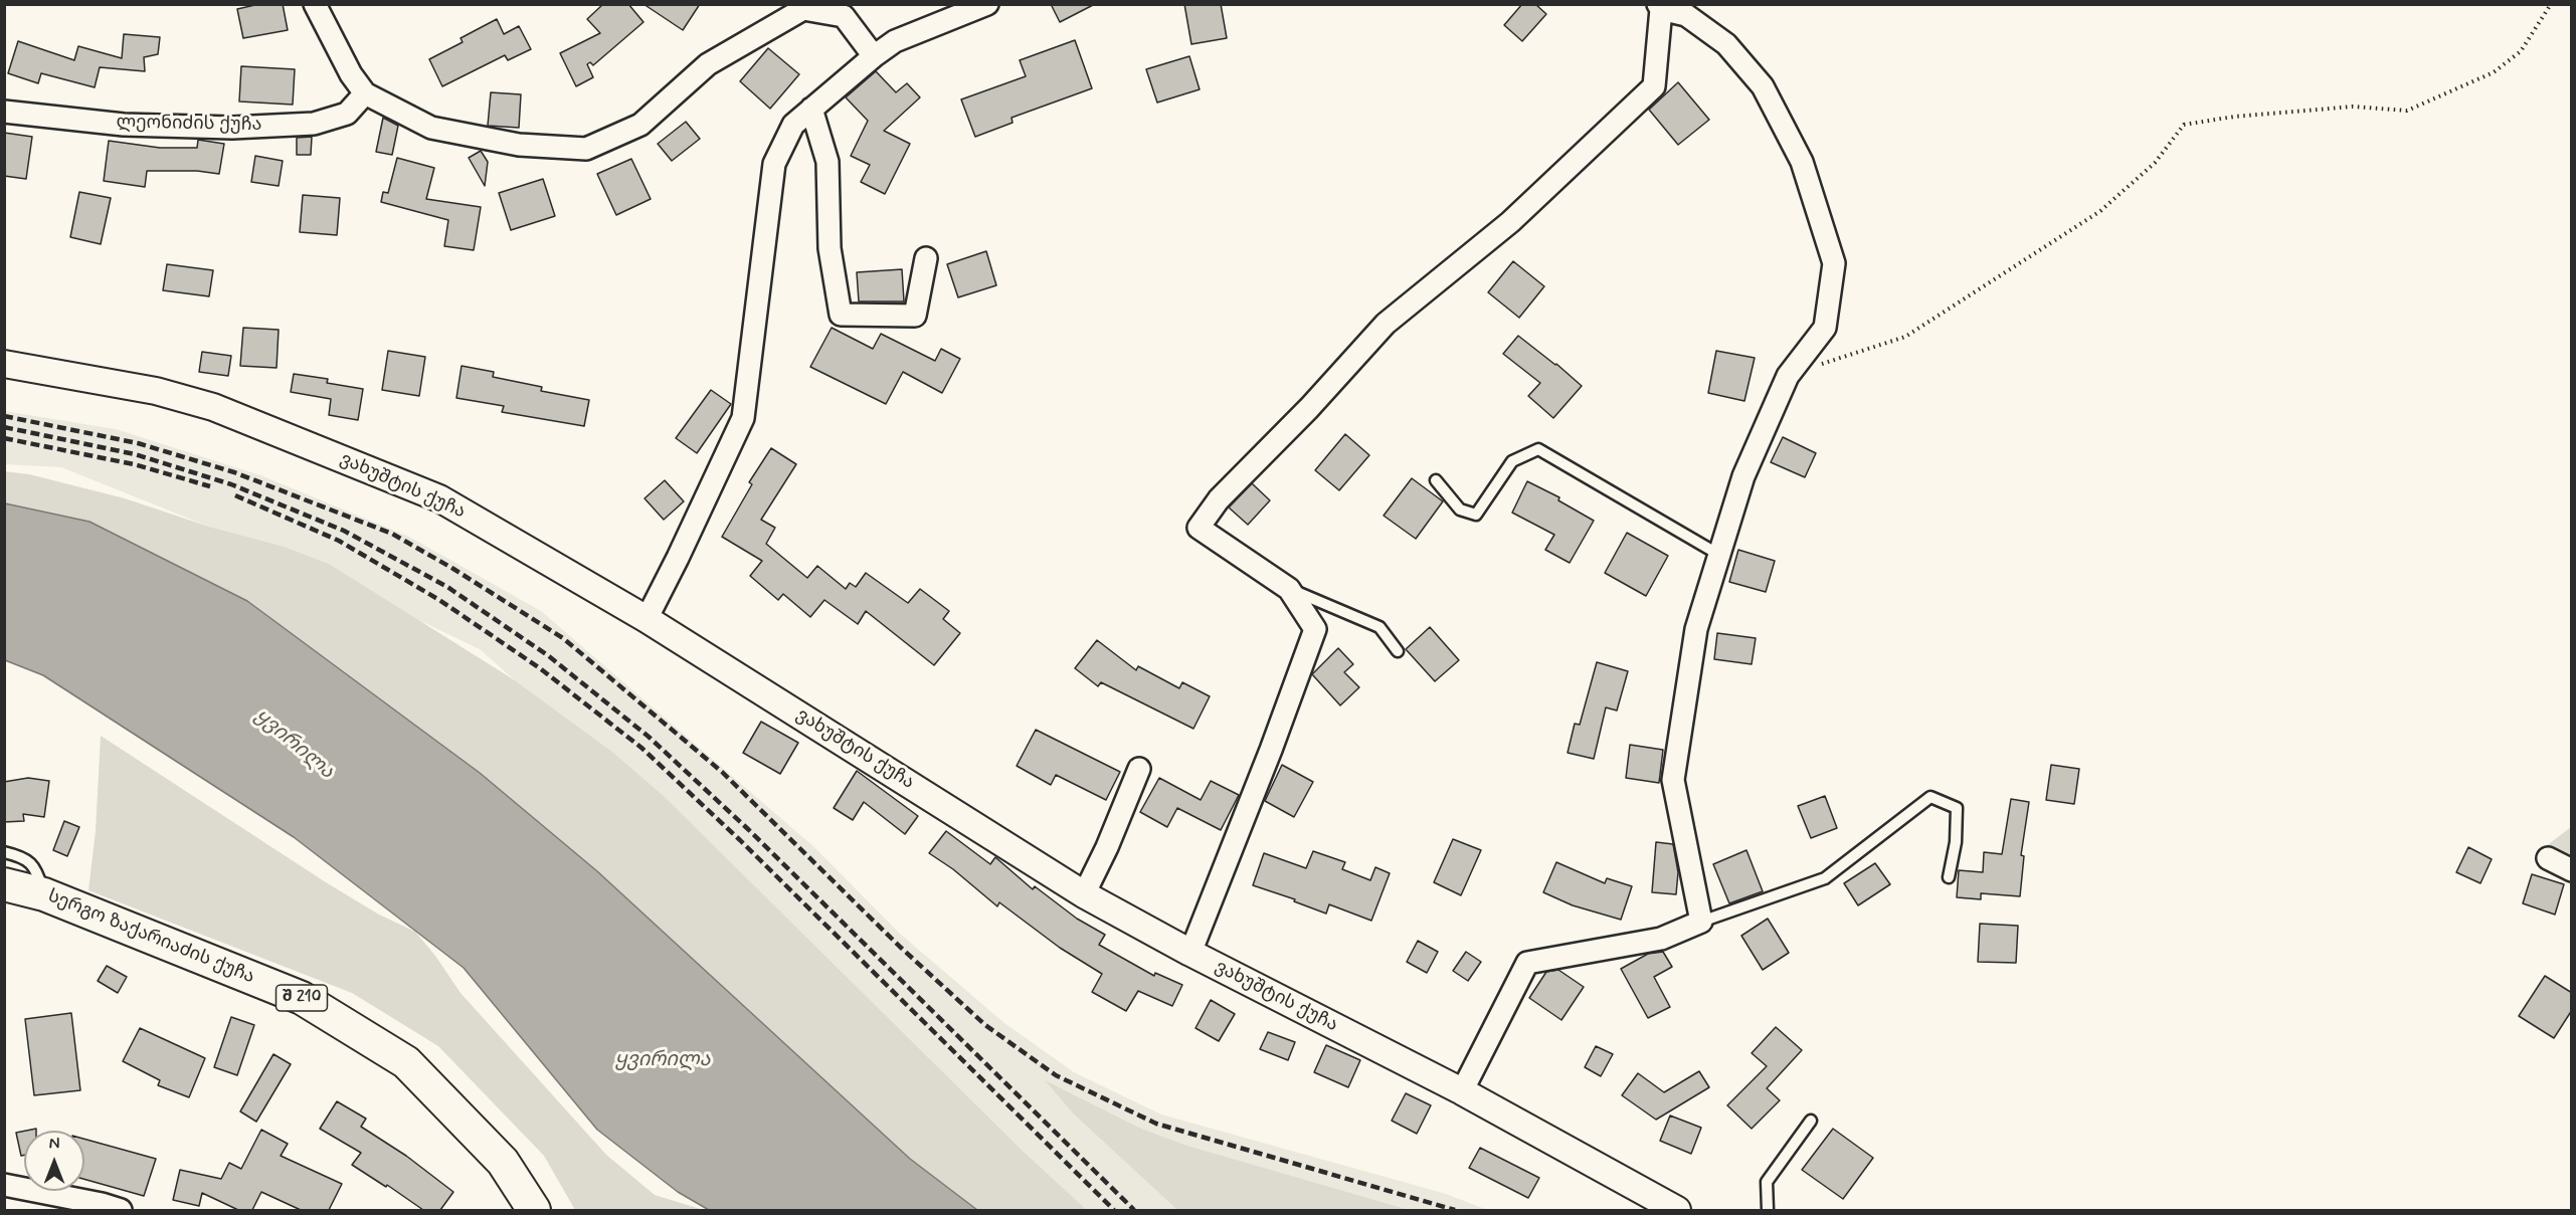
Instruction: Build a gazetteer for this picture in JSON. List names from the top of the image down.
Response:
{
  "streets": {
    "main road": ["სერგო ზაქარიაძის ქუჩა", "შ 210"],
    "street": ["ლეონიძის ქუჩა", "ვახუშტის ქუჩა"]
  },
  "water": ["ყვირილა"],
  "north": "top"
}
